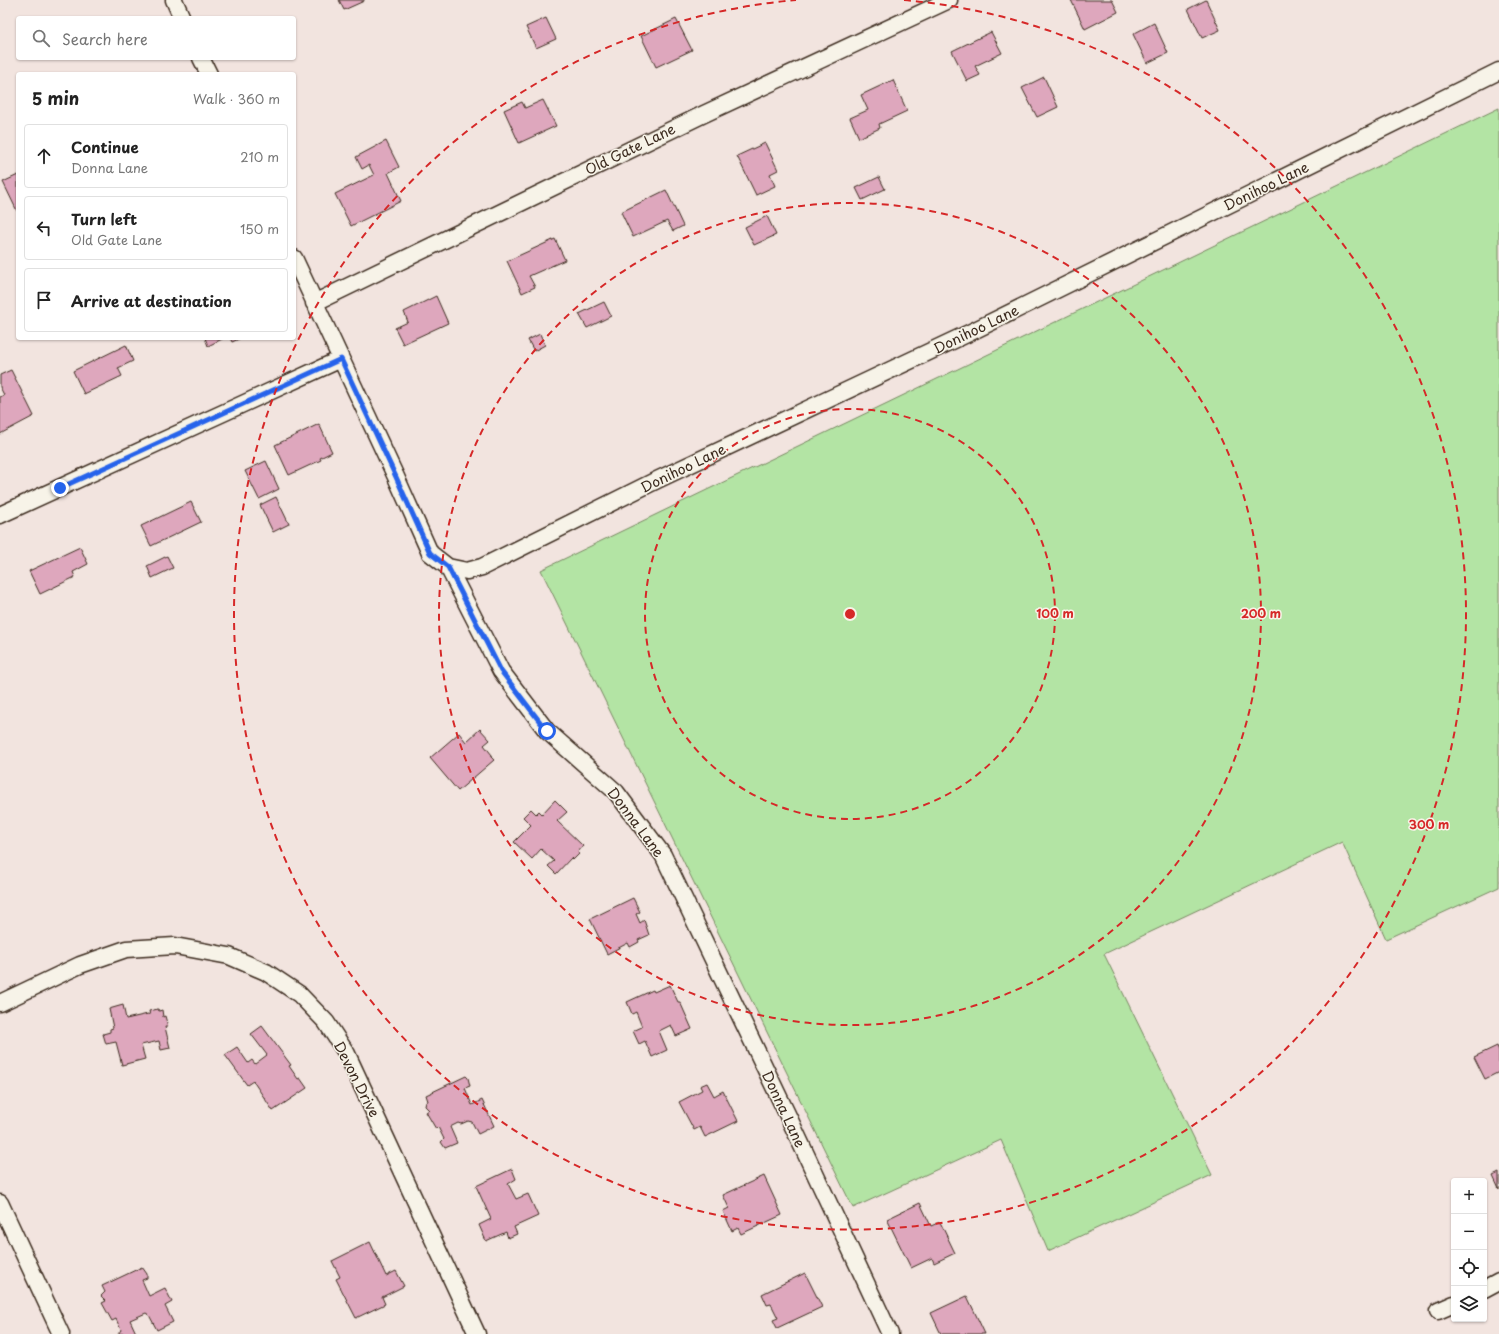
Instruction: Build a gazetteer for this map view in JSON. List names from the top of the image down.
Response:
{
  "streets": {
    "street": [
      "Old Gate Lane",
      "Donihoo Lane",
      "Donna Lane",
      "Devon Drive"
    ]
  },
  "crossings": [
    ["Old Gate Lane", "Donna Lane"],
    ["Donihoo Lane", "Donna Lane"]
  ],
  "page": {
    "search": "Search here",
    "heading": ["5 min", "Walk · 360 m"],
    "list": [
      ["Continue", "Donna Lane", "210 m"],
      ["Turn left", "Old Gate Lane", "150 m"],
      "Arrive at destination"
    ],
    "map_buttons": ["+", "−"]
  },
  "rings": ["100 m", "200 m", "300 m"]
}
